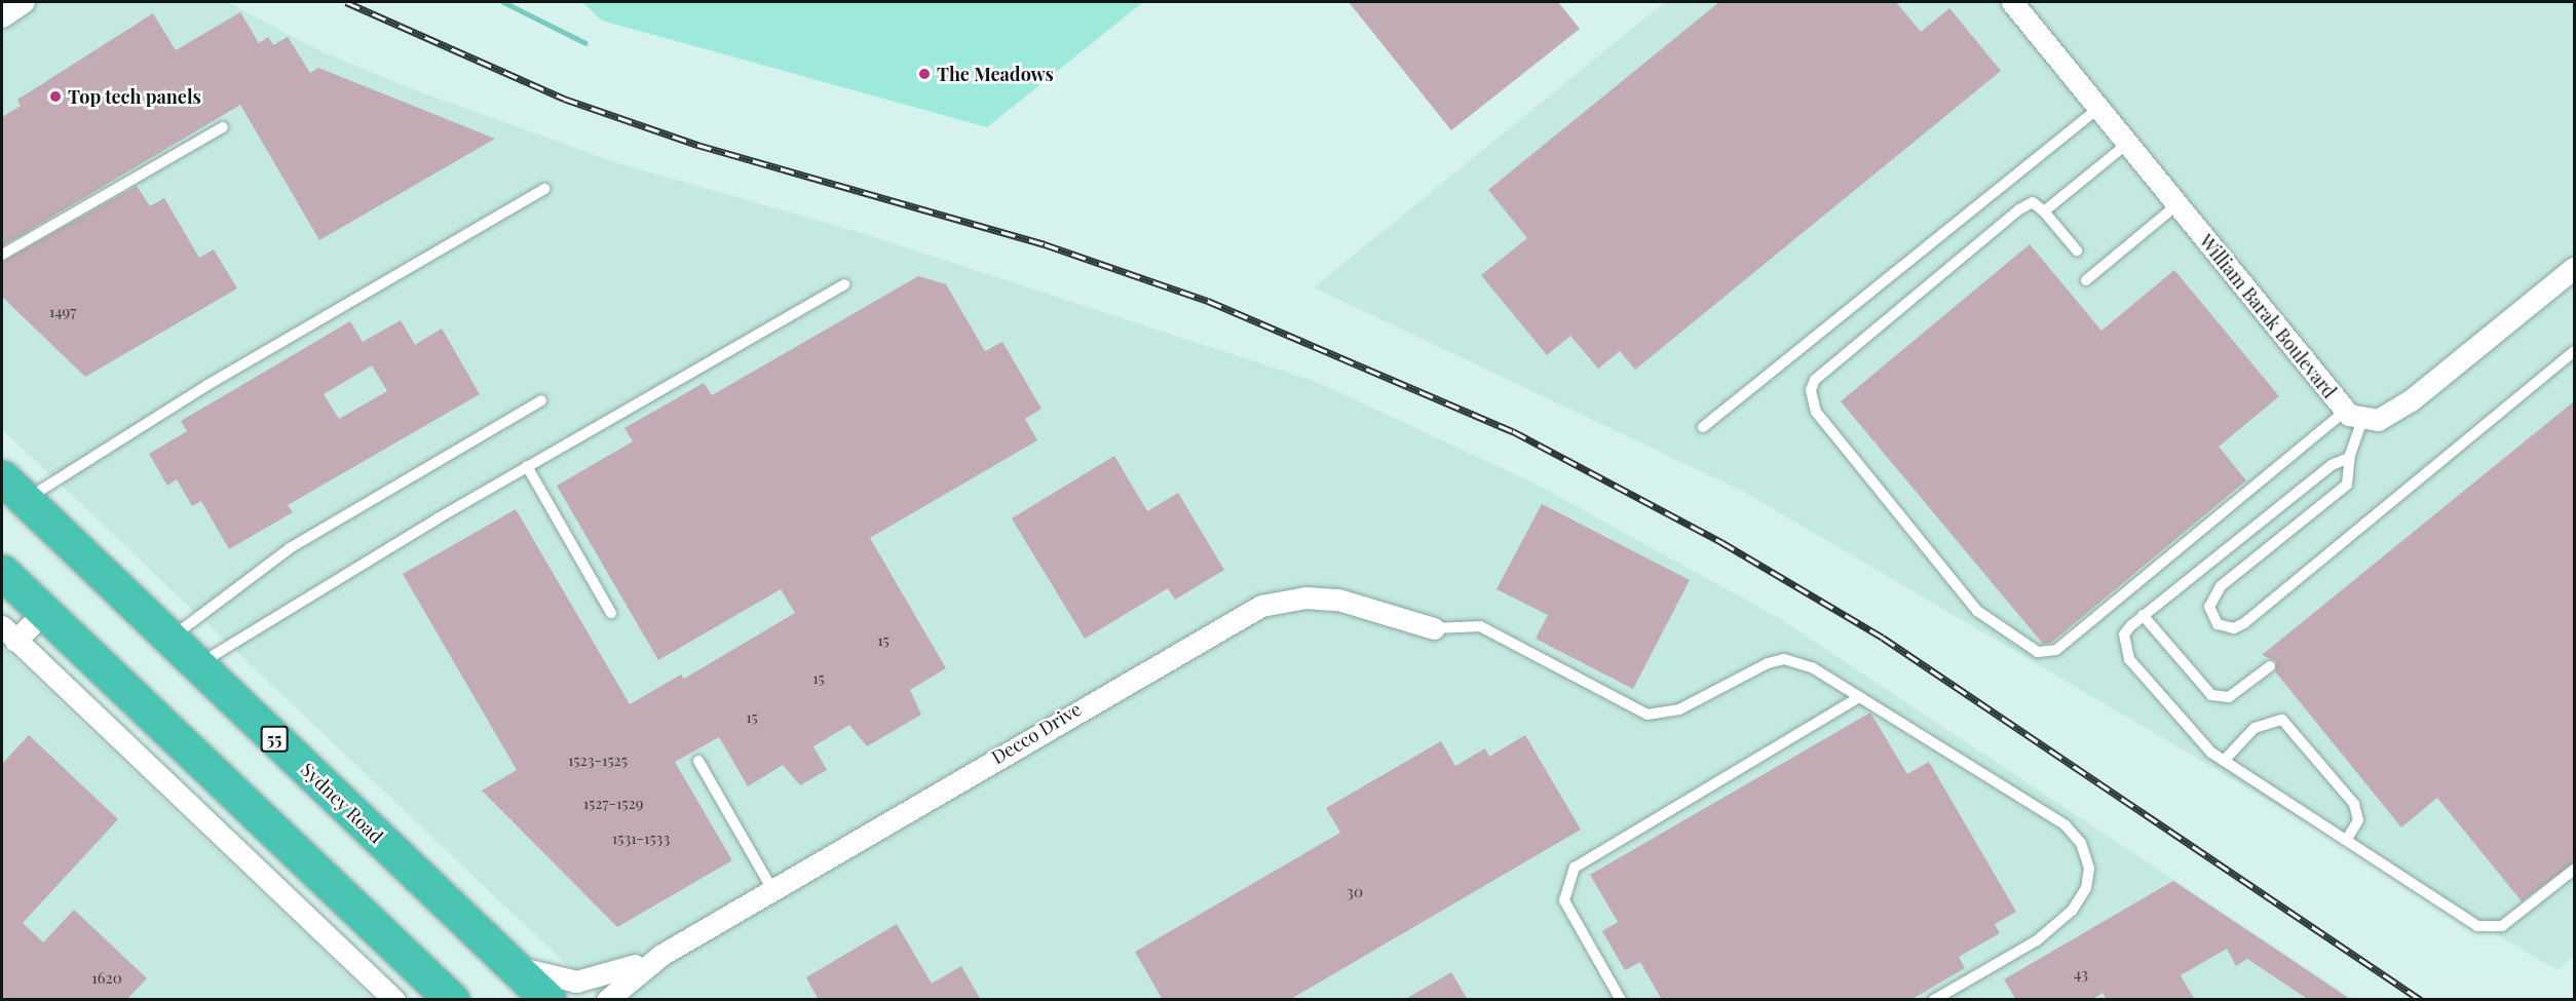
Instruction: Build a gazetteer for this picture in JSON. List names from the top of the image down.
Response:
{
  "streets": {
    "highway": ["55", "Sydney Road"],
    "street": ["William Barak Boulevard", "Decco Drive"]
  },
  "crossings": [
    ["Decco Drive", "Sydney Road"]
  ],
  "places": ["The Meadows", "Top tech panels"],
  "house_numbers": [
    "1497",
    "15",
    "15",
    "15",
    "1523-1525",
    "1527-1529",
    "1531-1533",
    "30",
    "43",
    "1620"
  ]
}
